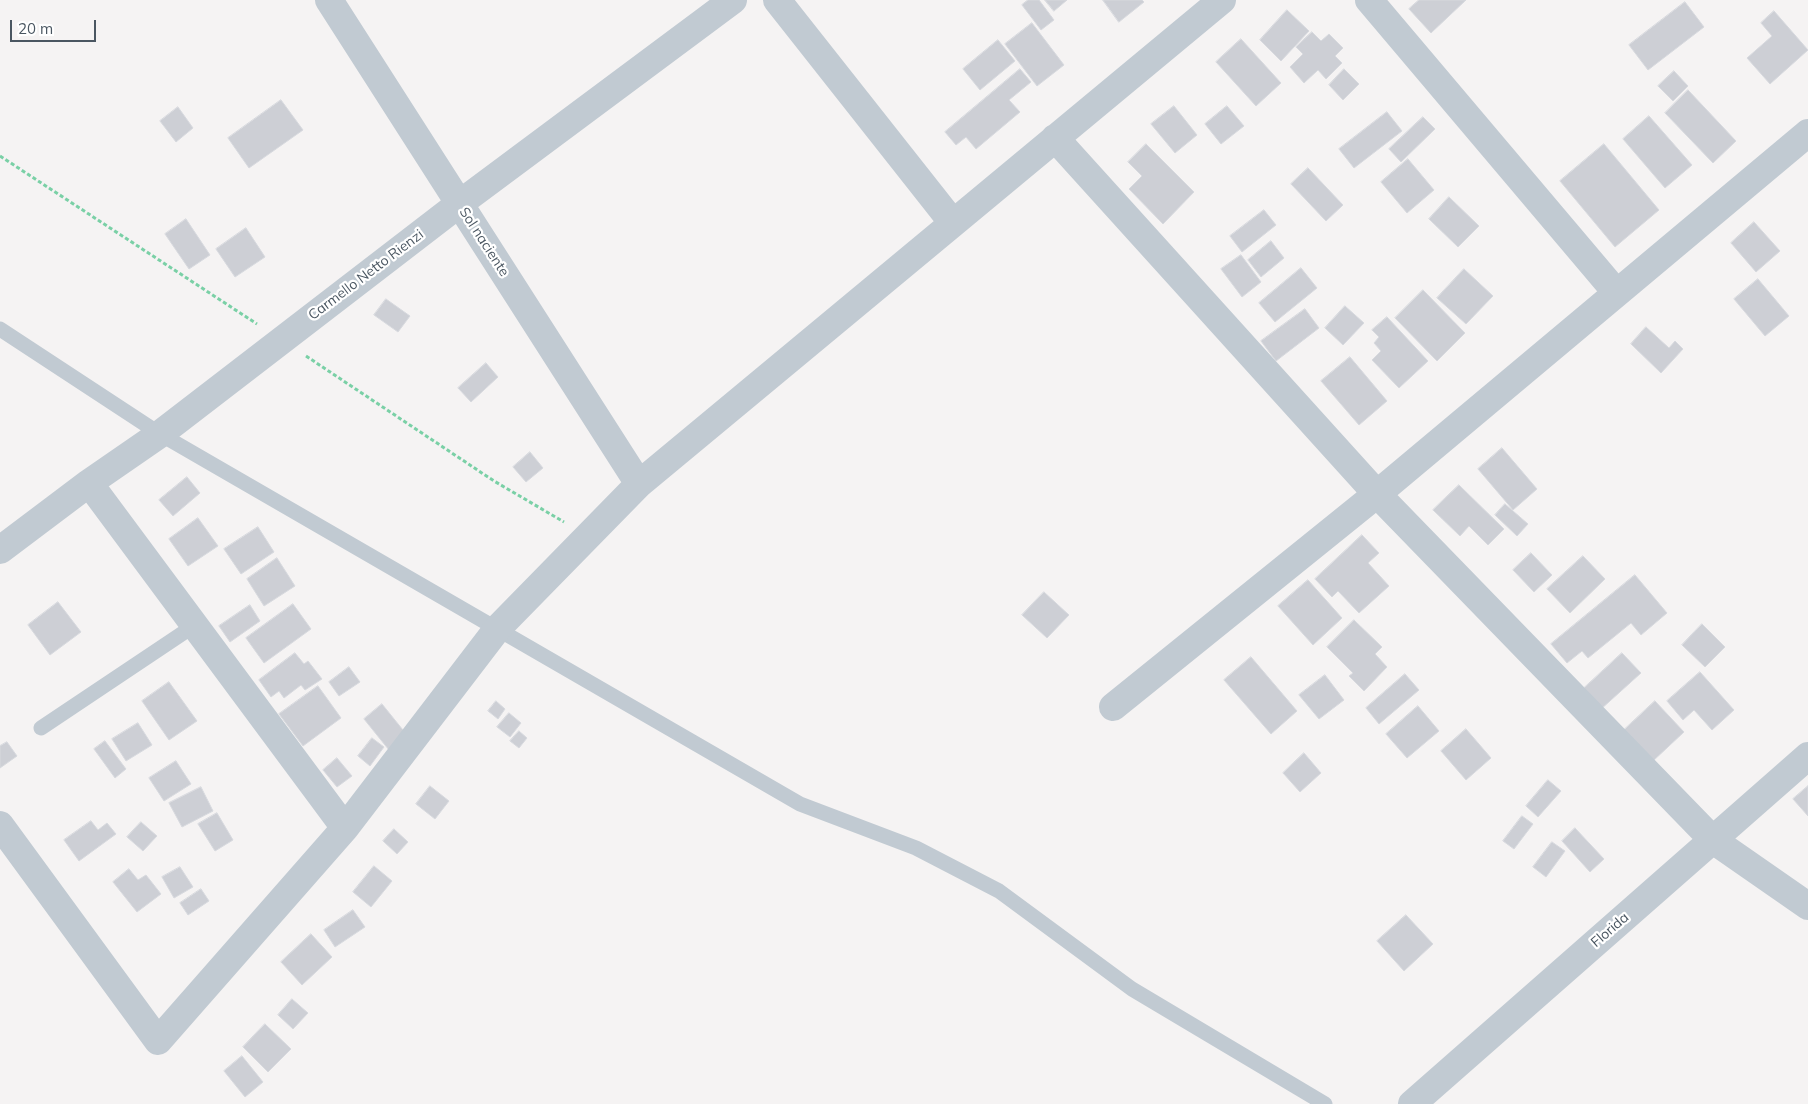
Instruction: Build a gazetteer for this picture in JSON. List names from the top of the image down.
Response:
{
  "streets": {
    "street": ["Sol naciente", "Carmello Netto Rienzi", "Florida"]
  },
  "crossings": [
    ["Sol naciente", "Carmello Netto Rienzi"]
  ],
  "scale_bar": "20 m"
}
